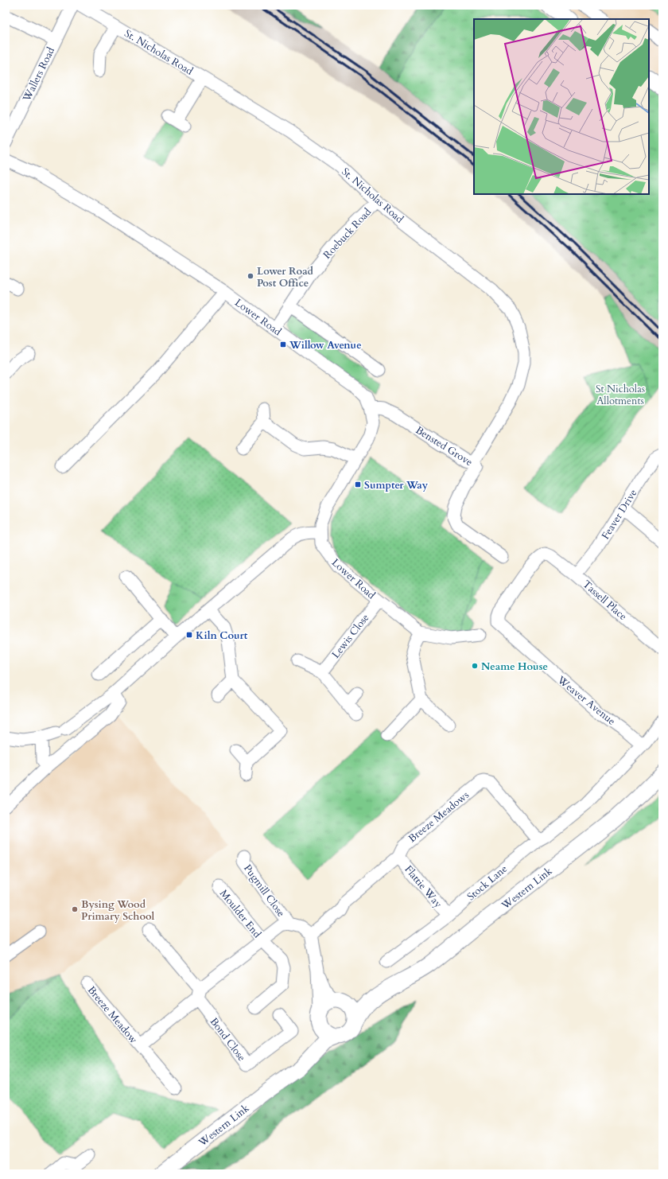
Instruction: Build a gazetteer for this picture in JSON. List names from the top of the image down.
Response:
{
  "streets": {
    "main road": ["Western Link"],
    "street": [
      "St. Nicholas Road",
      "Wallers Road",
      "Roebuck Road",
      "Lower Road",
      "Bensted Grove",
      "Feaver Drive",
      "Tassell Place",
      "Lewis Close",
      "Weaver Avenue",
      "Breeze Meadows",
      "Stock Lane",
      "Flattie Way",
      "Pugmill Close",
      "Moulder End",
      "Breeze Meadow",
      "Bond Close"
    ]
  },
  "crossings": [
    ["St. Nicholas Road", "Roebuck Road"],
    ["St. Nicholas Road", "Bensted Grove"],
    ["Roebuck Road", "Lower Road"],
    ["Lower Road", "Bensted Grove"],
    ["Lower Road", "Lewis Close"],
    ["Feaver Drive", "Tassell Place"],
    ["Tassell Place", "Weaver Avenue"],
    ["Weaver Avenue", "Stock Lane"],
    ["Breeze Meadows", "Stock Lane"],
    ["Breeze Meadows", "Flattie Way"],
    ["Stock Lane", "Flattie Way"],
    ["Pugmill Close", "Breeze Meadow"],
    ["Moulder End", "Breeze Meadow"],
    ["Breeze Meadow", "Bond Close"]
  ],
  "parks": ["St Nicholas Allotments"],
  "places": {
    "other": ["Lower Road Post Office", "Neame House", "Bysing Wood Primary School"],
    "transit": ["Willow Avenue", "Sumpter Way", "Kiln Court"]
  }
}
